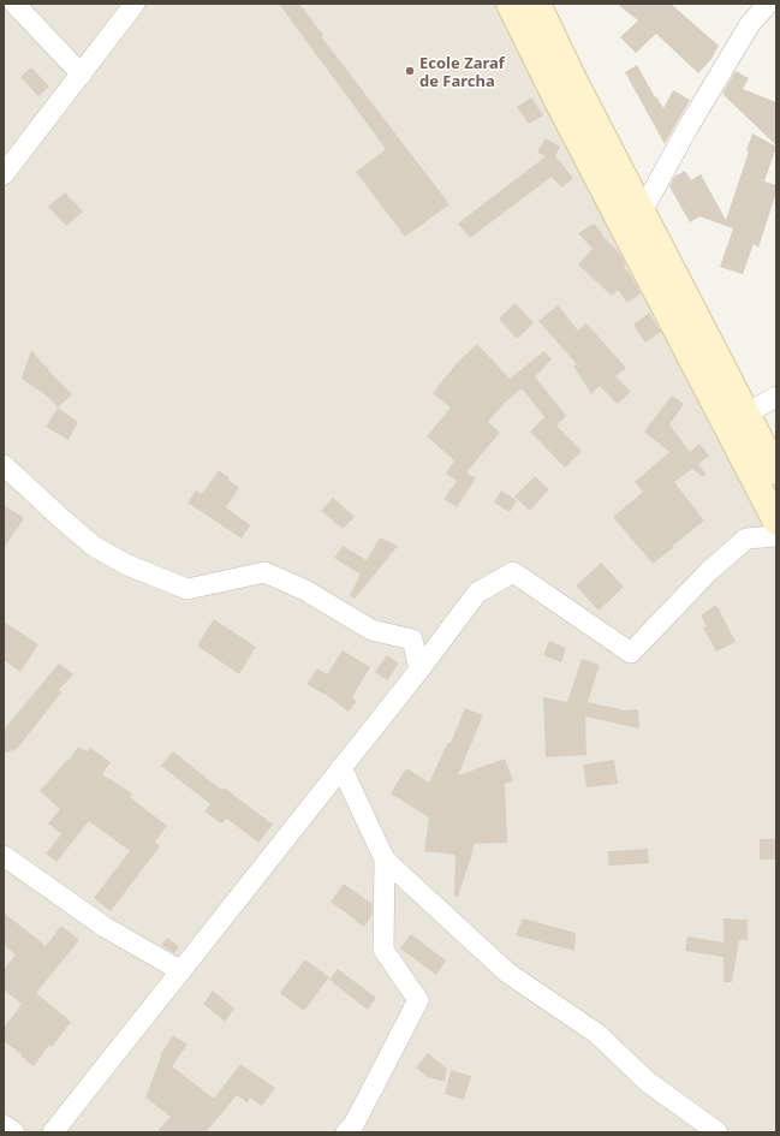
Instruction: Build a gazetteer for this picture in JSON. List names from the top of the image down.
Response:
{
  "places": ["Ecole Zaraf de Farcha"]
}
